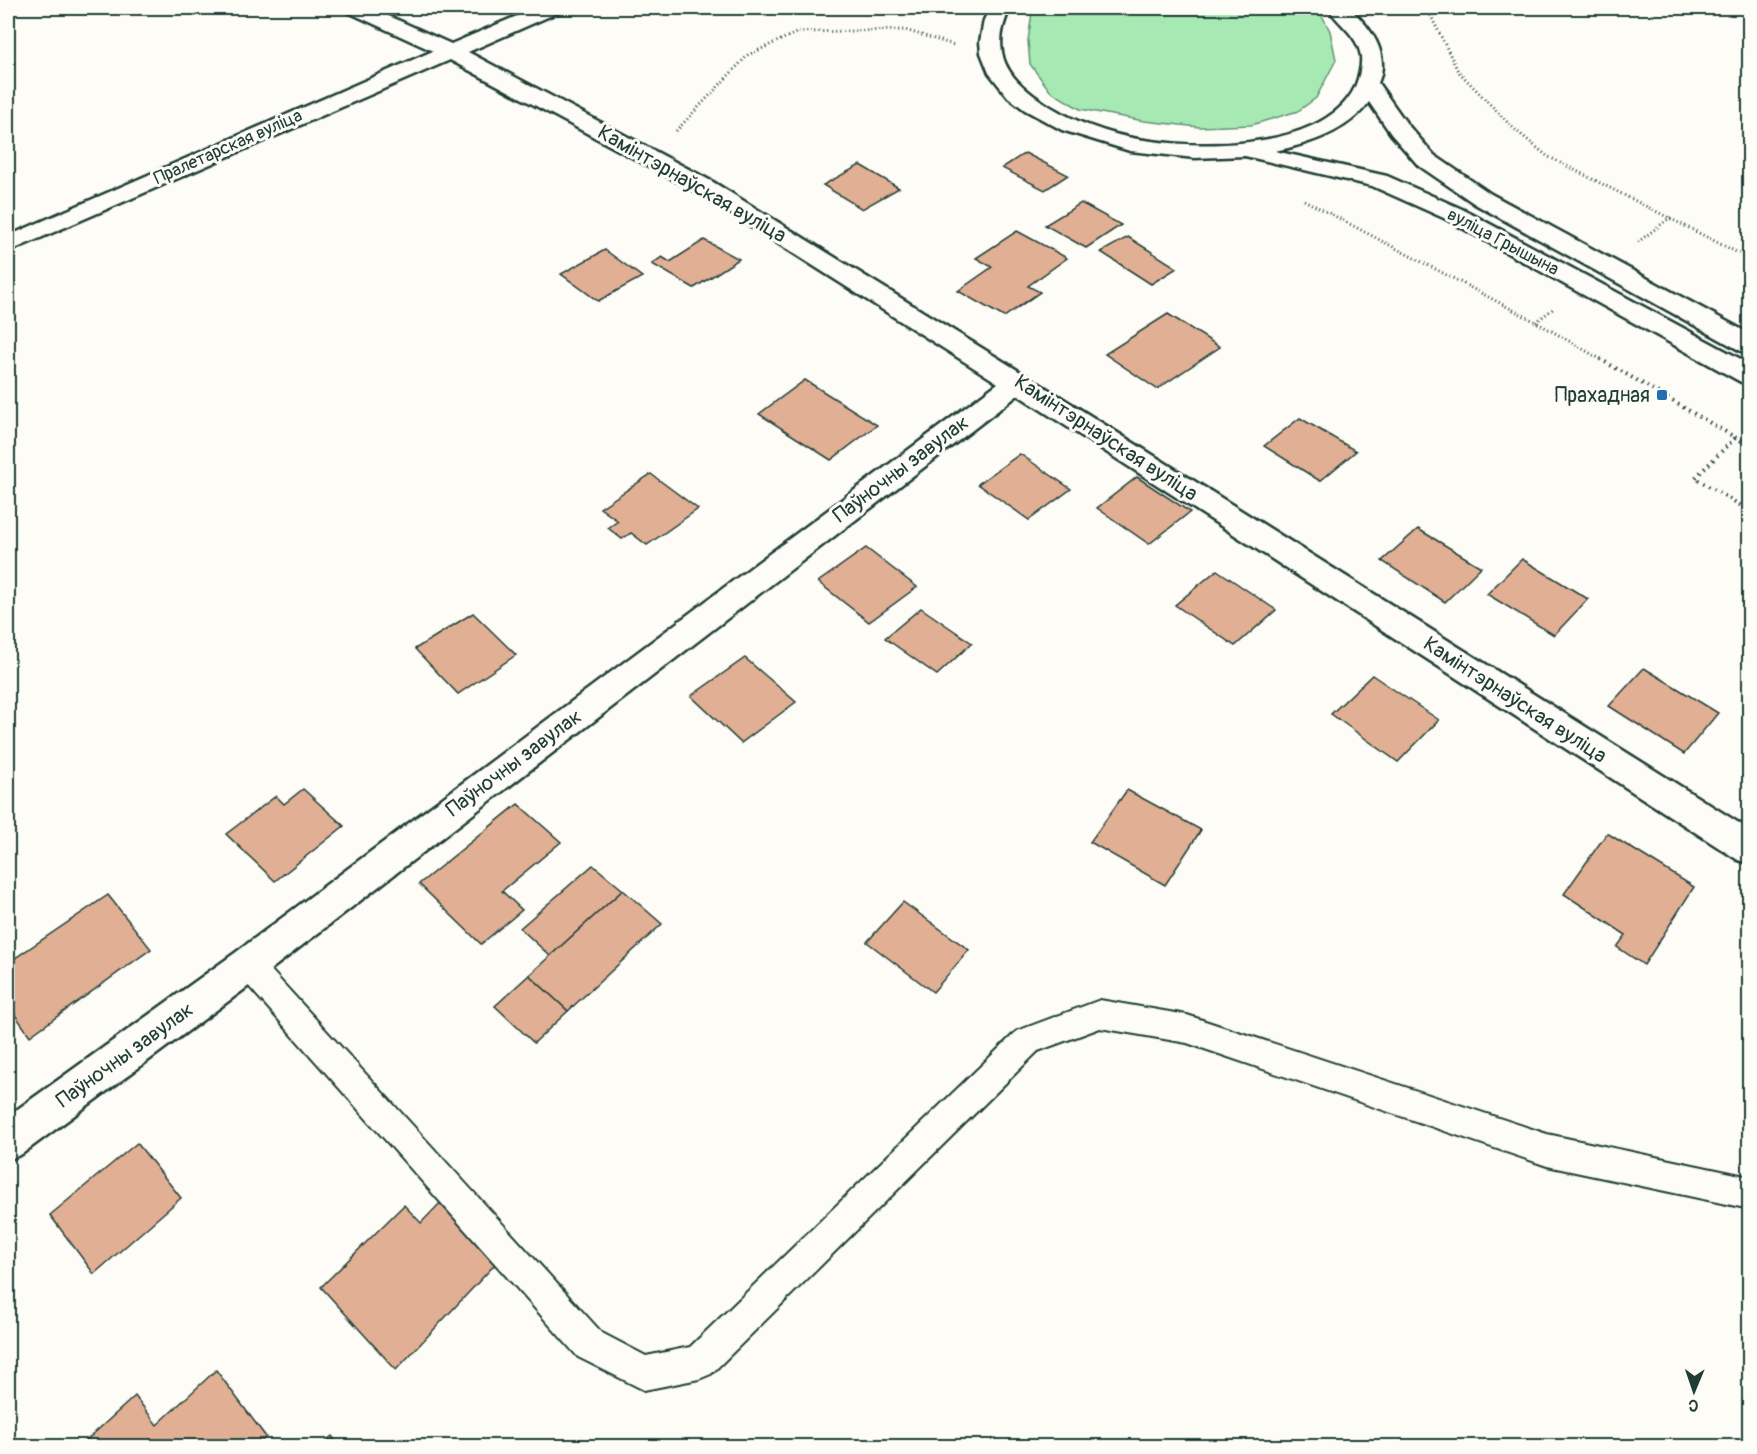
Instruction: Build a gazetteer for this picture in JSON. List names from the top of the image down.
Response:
{
  "streets": {
    "street": [
      "Пралетарская вуліца",
      "Камінтэрнаўская вуліца",
      "вуліца Грышына",
      "Паўночны завулак"
    ]
  },
  "crossings": [
    ["Пралетарская вуліца", "Камінтэрнаўская вуліца"],
    ["Камінтэрнаўская вуліца", "Паўночны завулак"]
  ],
  "places": {
    "transit": ["Прахадная"]
  },
  "north": "bottom"
}
